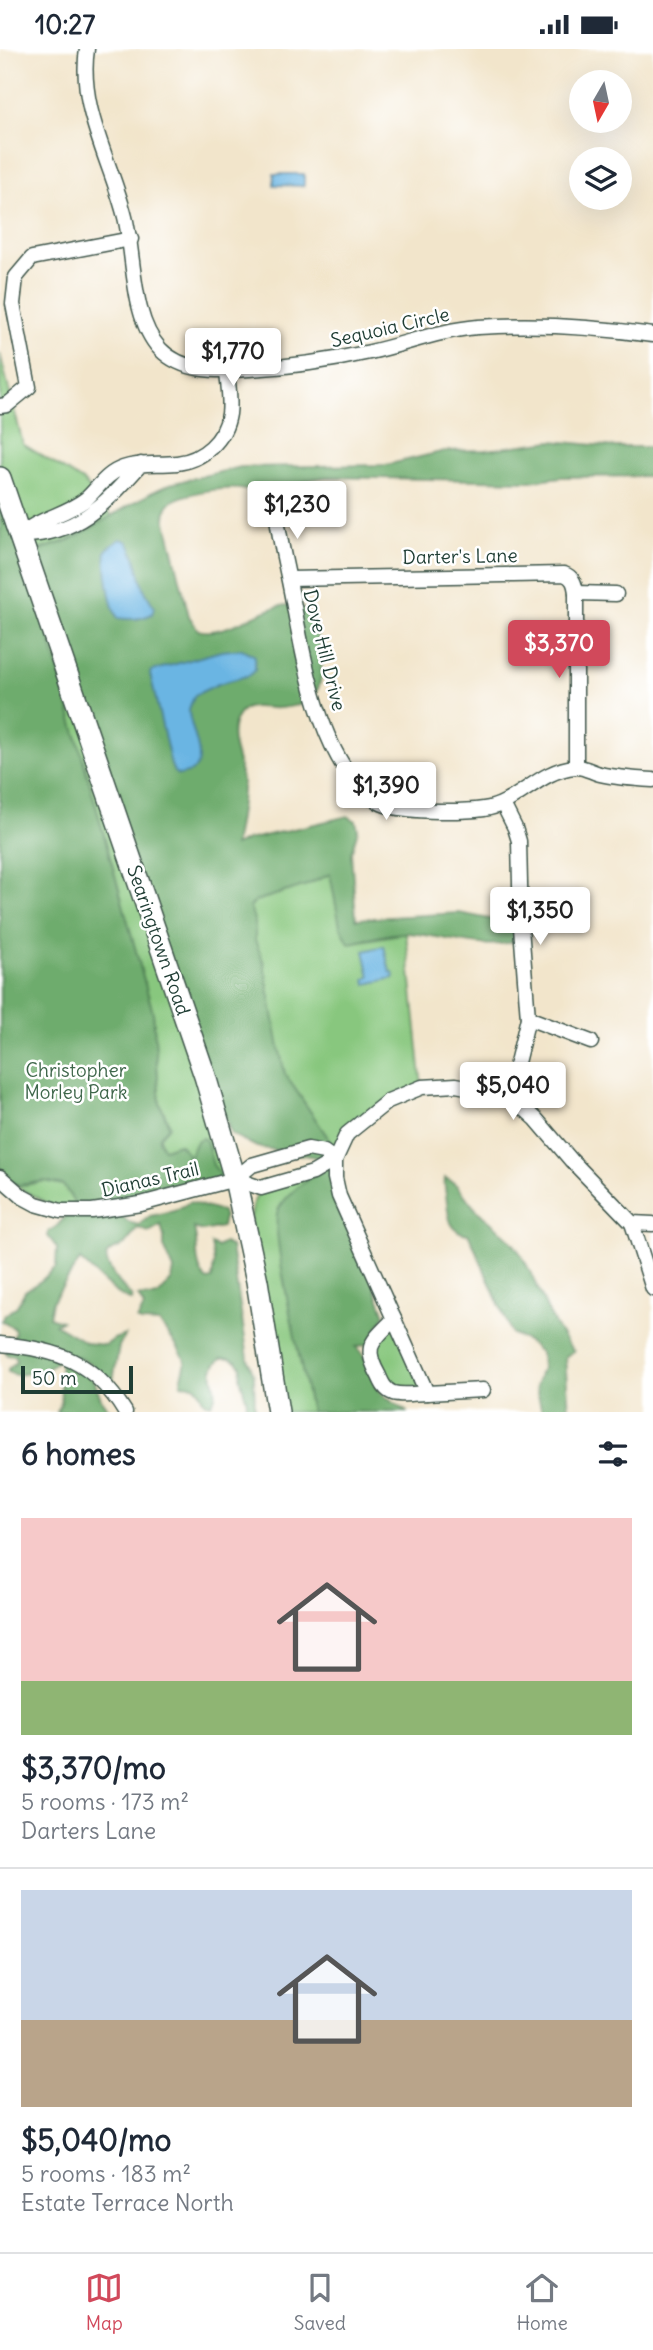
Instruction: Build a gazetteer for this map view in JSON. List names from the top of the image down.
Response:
{
  "streets": {
    "main road": ["Searingtown Road"],
    "street": [
      "Sequoia Circle",
      "Darter's Lane",
      "Dove Hill Drive",
      "Dianas Trail"
    ]
  },
  "crossings": [
    ["Darter's Lane", "Dove Hill Drive"],
    ["Searingtown Road", "Dianas Trail"]
  ],
  "parks": ["Christopher Morley Park"],
  "scale_bar": "50 m",
  "north": "bottom",
  "page": {
    "status": "10:27",
    "price": [
      "$1,770",
      "$1,230",
      "$3,370",
      "$1,390",
      "$1,350",
      "$5,040"
    ],
    "scale": "50 m",
    "heading": "6 homes",
    "list": [
      {
        "name": "$3,370/mo",
        "note": "5 rooms · 173 m² · Darters Lane"
      },
      {
        "name": "$5,040/mo",
        "note": "5 rooms · 183 m² · Estate Terrace North"
      }
    ],
    "tabs": ["Map", "Saved", "Home"]
  }
}
